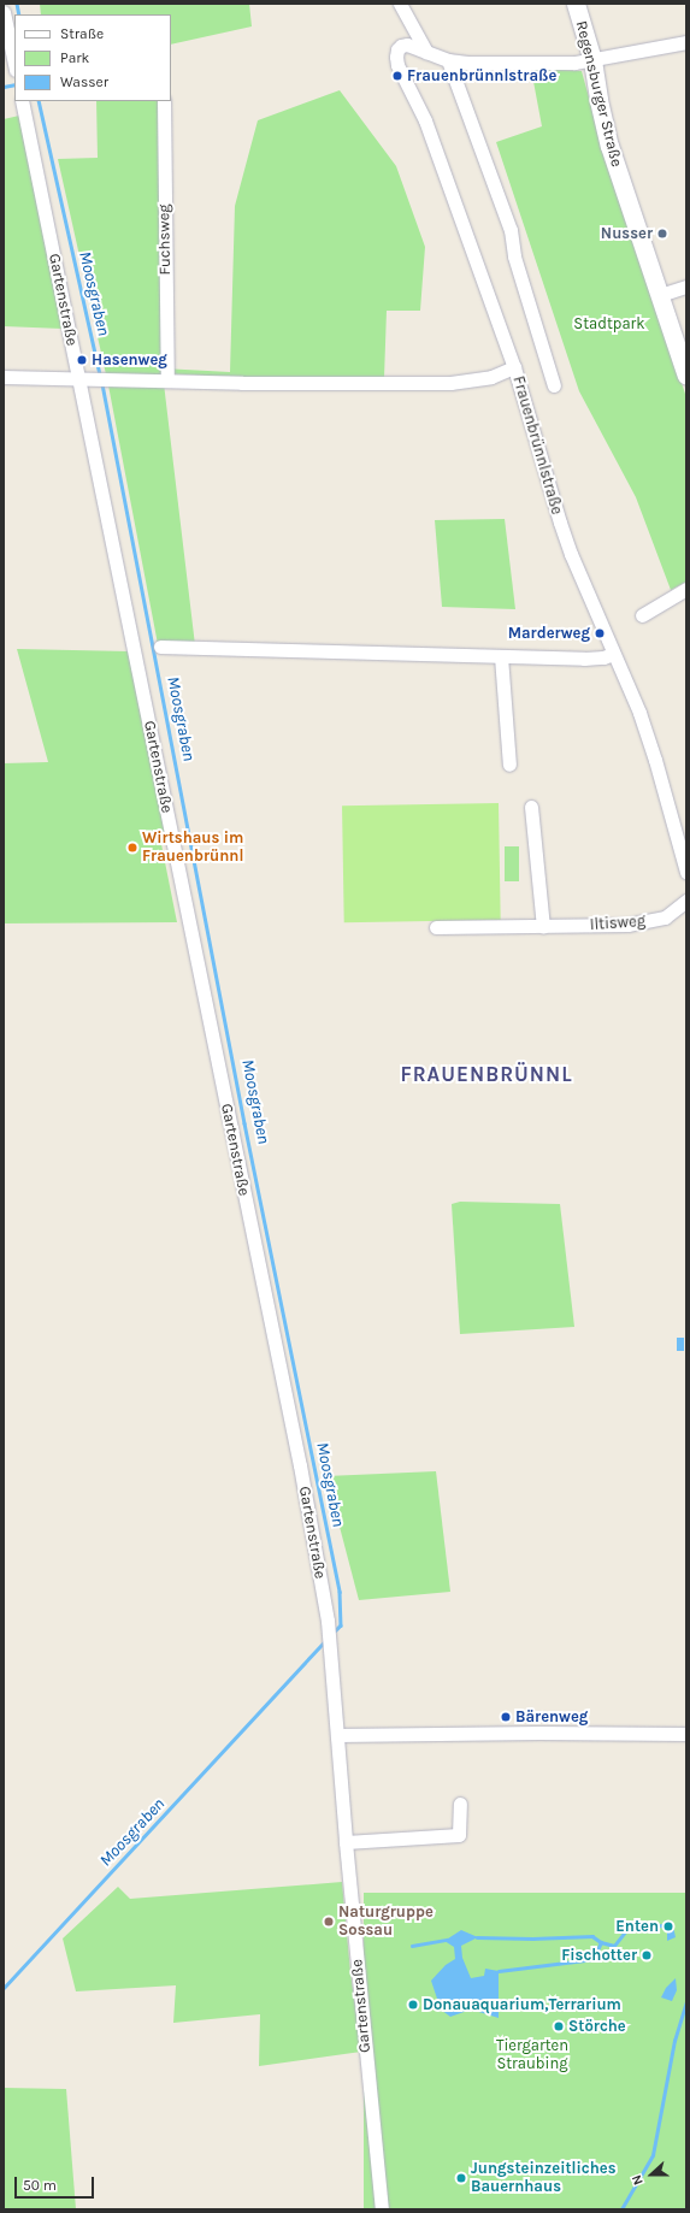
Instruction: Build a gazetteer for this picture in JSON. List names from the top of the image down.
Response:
{
  "streets": {
    "street": [
      "Regensburger Straße",
      "Fuchsweg",
      "Gartenstraße",
      "Frauenbrünnlstraße",
      "Iltisweg"
    ]
  },
  "crossings": [
    ["Regensburger Straße", "Frauenbrünnlstraße"]
  ],
  "districts": ["FRAUENBRÜNNL"],
  "water": ["Moosgraben"],
  "parks": ["Stadtpark", "Tiergarten Straubing"],
  "places": [
    "Frauenbrünnlstraße",
    "Nusser",
    "Hasenweg",
    "Marderweg",
    "Wirtshaus im Frauenbrünnl",
    "Bärenweg",
    "Naturgruppe Sossau",
    "Enten",
    "Fischotter",
    "Donauaquarium,Terrarium",
    "Störche",
    "Jungsteinzeitliches Bauernhaus"
  ],
  "legend": ["Straße", "Park", "Wasser"],
  "scale_bar": "50 m",
  "north": "left"
}
